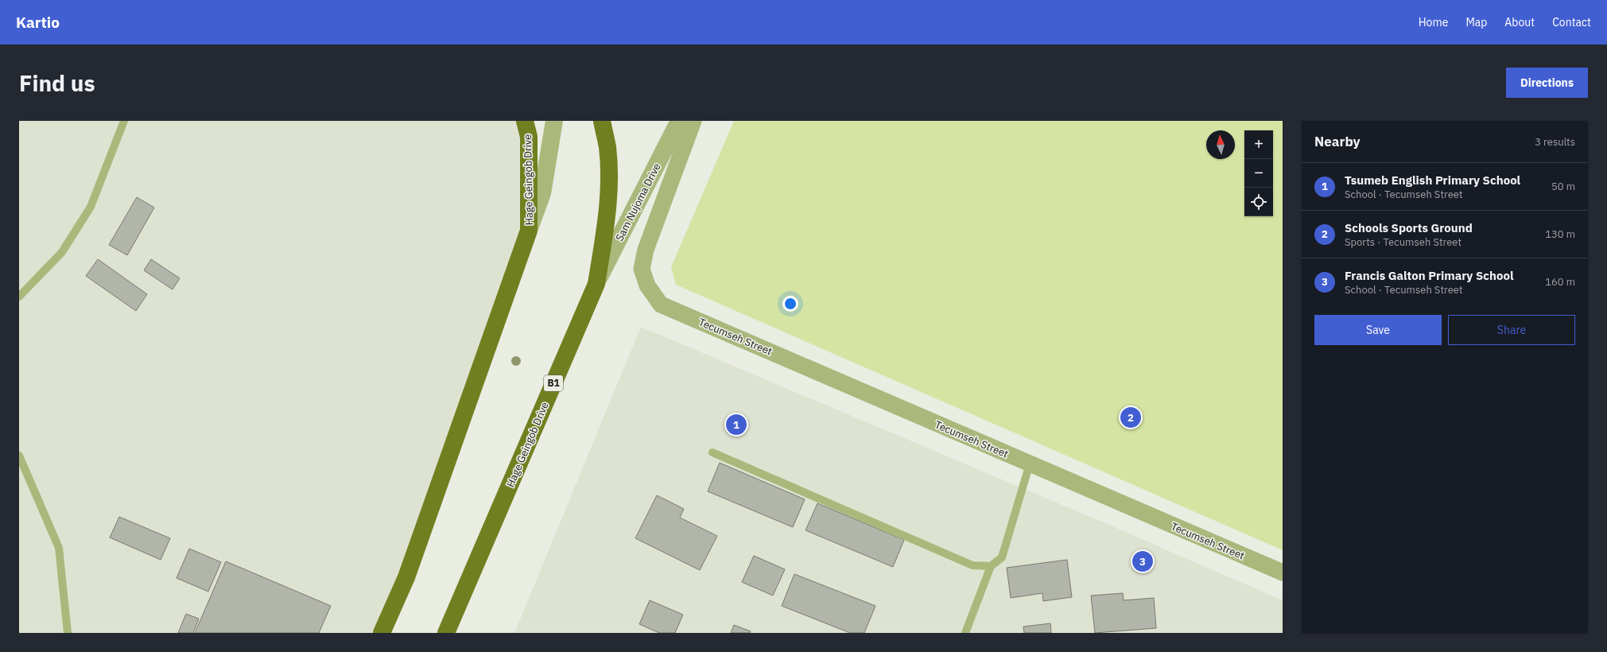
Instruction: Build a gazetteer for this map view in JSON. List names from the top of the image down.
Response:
{
  "streets": {
    "highway": ["Hage Geingob Drive", "B1"],
    "street": ["Sam Nujoma Drive", "Tecumseh Street"]
  },
  "crossings": [
    ["Hage Geingob Drive", "Sam Nujoma Drive"]
  ],
  "north": "top",
  "page": {
    "header": "Kartio",
    "nav": [
      "Home",
      "Map",
      "About",
      "Contact"
    ],
    "buttons": [
      "Directions",
      ["Save", "Share"]
    ],
    "title": "Find us",
    "heading": ["Nearby", "3 results"],
    "map_buttons": ["+", "−"],
    "list": [
      {
        "mark": "1",
        "name": "Tsumeb English Primary School",
        "note": "School · Tecumseh Street",
        "value": "50 m"
      },
      {
        "mark": "2",
        "name": "Schools Sports Ground",
        "note": "Sports · Tecumseh Street",
        "value": "130 m"
      },
      {
        "mark": "3",
        "name": "Francis Galton Primary School",
        "note": "School · Tecumseh Street",
        "value": "160 m"
      }
    ],
    "pins": ["2", "1", "3"]
  }
}
